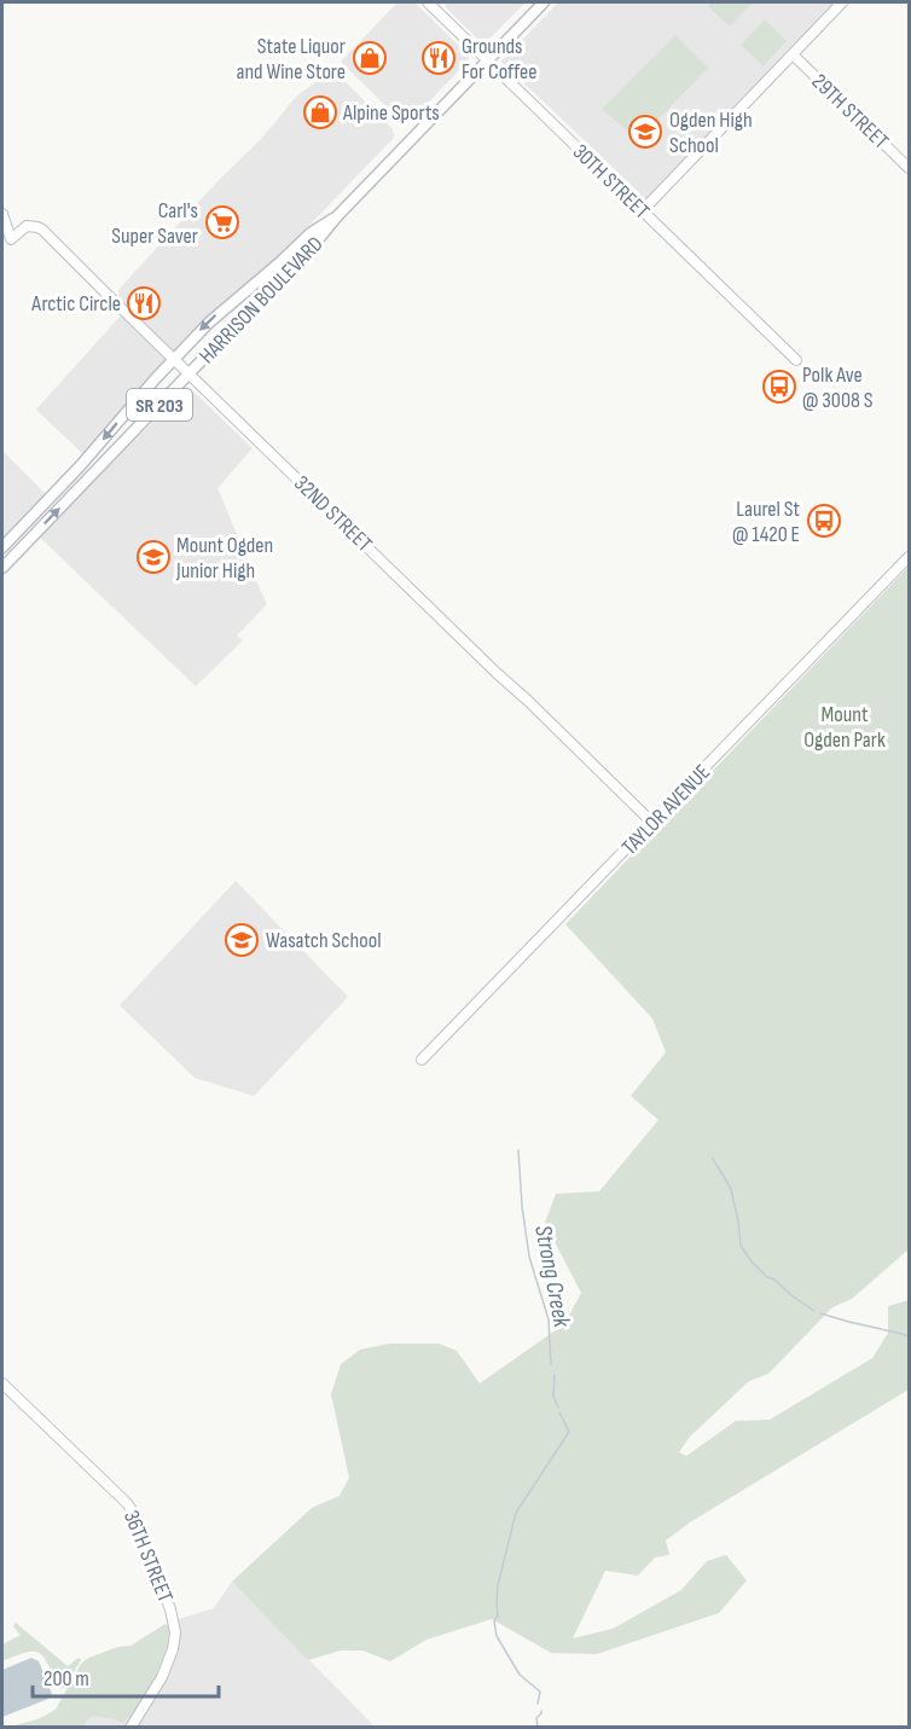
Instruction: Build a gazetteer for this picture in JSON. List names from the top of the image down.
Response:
{
  "streets": {
    "main road": ["HARRISON BOULEVARD", "SR 203"],
    "street": [
      "29TH STREET",
      "30TH STREET",
      "32ND STREET",
      "TAYLOR AVENUE",
      "36TH STREET"
    ]
  },
  "crossings": [
    ["30TH STREET", "HARRISON BOULEVARD"],
    ["HARRISON BOULEVARD", "32ND STREET"],
    ["32ND STREET", "TAYLOR AVENUE"]
  ],
  "water": ["Strong Creek"],
  "parks": ["Mount Ogden Park"],
  "places": {
    "shop": ["State Liquor and Wine Store", "Alpine Sports"],
    "restaurant": ["Grounds For Coffee", "Arctic Circle"],
    "school or university": ["Ogden High School", "Mount Ogden Junior High", "Wasatch School"],
    "supermarket": ["Carl's Super Saver"],
    "bus stop": ["Polk Ave @ 3008 S", "Laurel St @ 1420 E"]
  },
  "scale_bar": "200 m"
}
